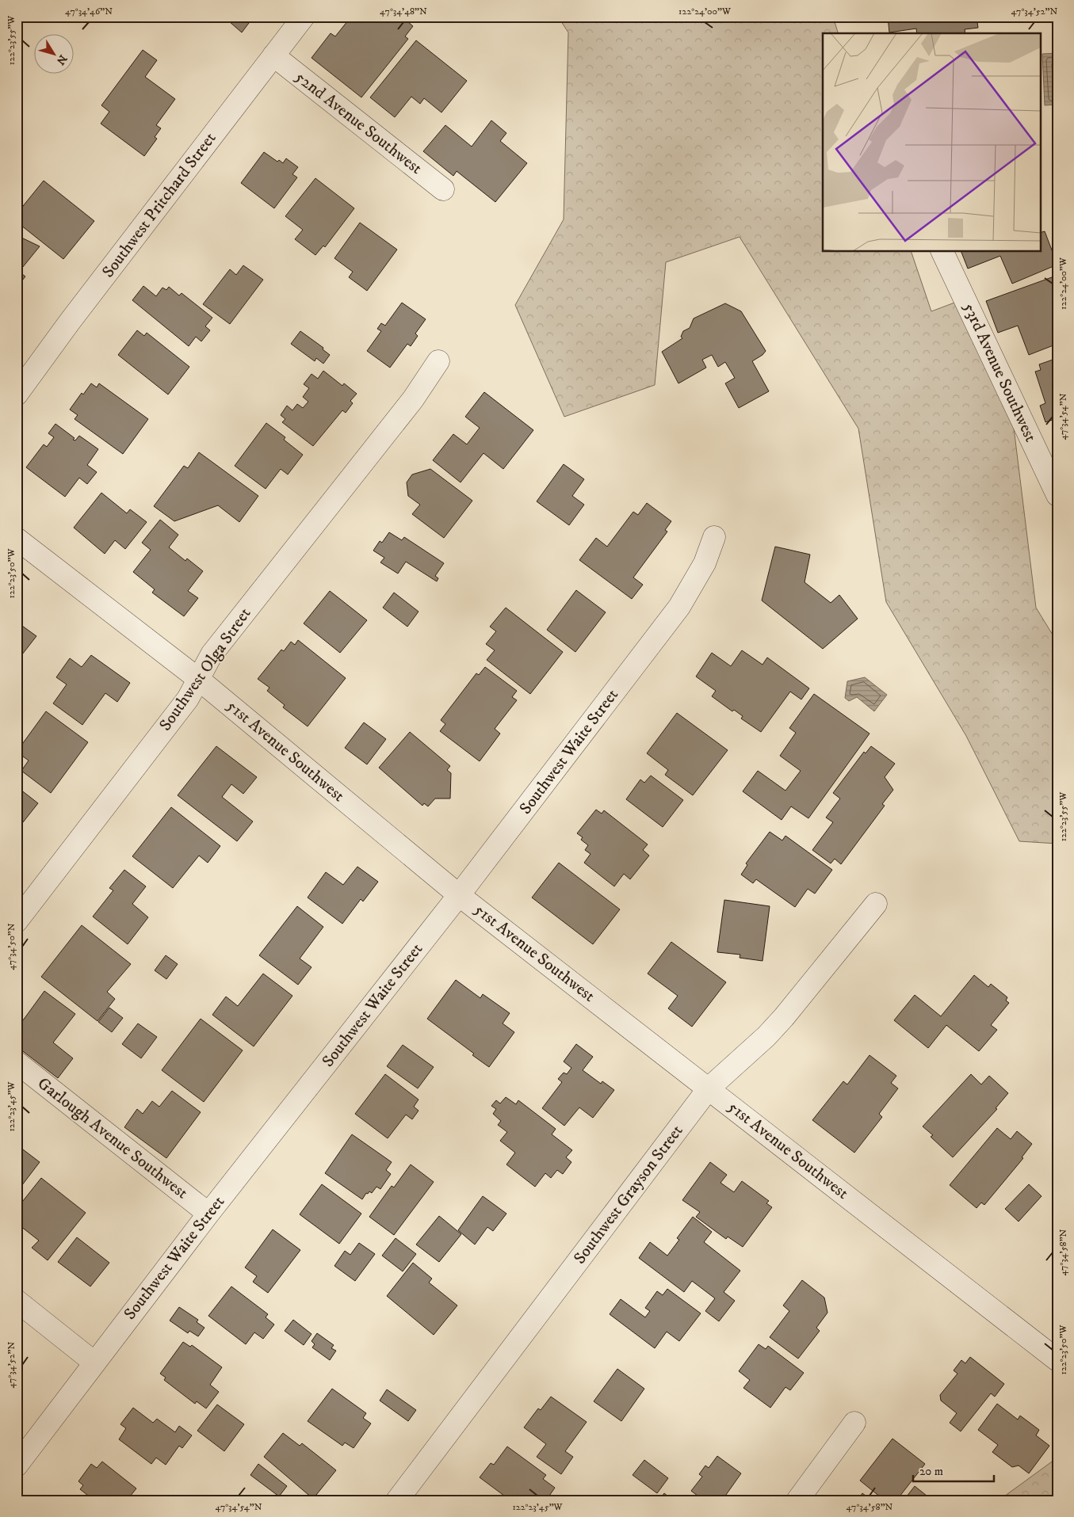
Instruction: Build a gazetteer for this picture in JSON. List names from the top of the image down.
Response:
{
  "streets": {
    "street": [
      "52nd Avenue Southwest",
      "Southwest Pritchard Street",
      "53rd Avenue Southwest",
      "Southwest Olga Street",
      "51st Avenue Southwest",
      "Southwest Waite Street",
      "Garlough Avenue Southwest",
      "Southwest Grayson Street"
    ]
  },
  "crossings": [
    ["52nd Avenue Southwest", "Southwest Pritchard Street"],
    ["Southwest Olga Street", "51st Avenue Southwest"],
    ["51st Avenue Southwest", "Southwest Waite Street"],
    ["51st Avenue Southwest", "Southwest Grayson Street"],
    ["Southwest Waite Street", "Garlough Avenue Southwest"]
  ],
  "scale_bar": "20 m",
  "north": "bottom right",
  "coordinates": [
    "47°34'46\"N",
    "47°34'48\"N",
    "122°24'00\"W",
    "47°34'52\"N",
    "122°23'55\"W",
    "47°34'54\"N",
    "122°23'50\"W",
    "47°34'50\"N",
    "122°23'45\"W",
    "47°34'58\"N"
  ]
}
